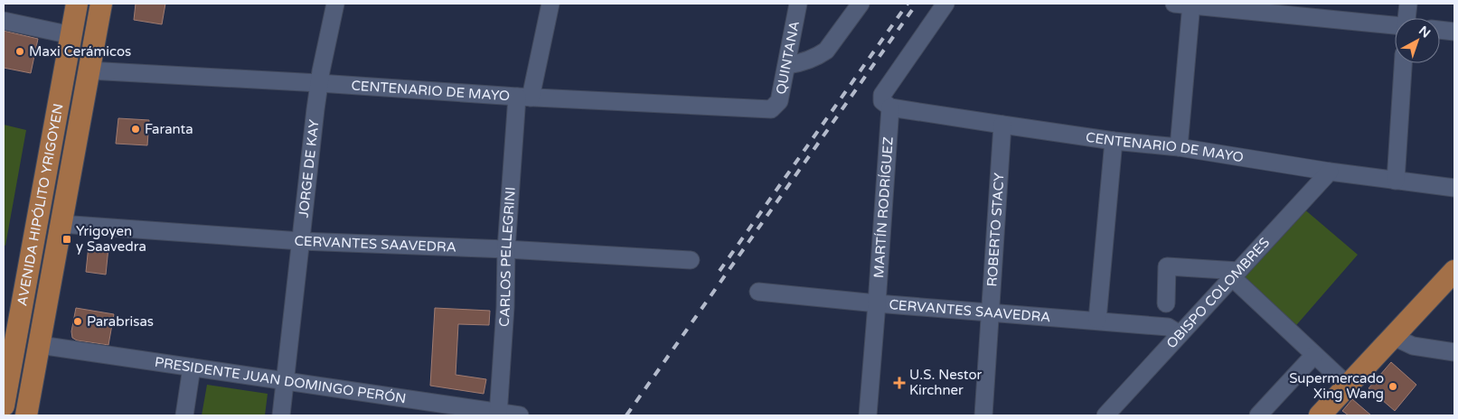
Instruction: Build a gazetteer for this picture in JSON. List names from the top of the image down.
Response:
{
  "streets": {
    "main road": ["AVENIDA HIPÓLITO YRIGOYEN"],
    "street": [
      "QUINTANA",
      "CENTENARIO DE MAYO",
      "JORGE DE KAY",
      "MARTÍN RODRÍGUEZ",
      "ROBERTO STACY",
      "CERVANTES SAAVEDRA",
      "CARLOS PELLEGRINI",
      "OBISPO COLOMBRES",
      "PRESIDENTE JUAN DOMINGO PERÓN"
    ]
  },
  "crossings": [
    ["QUINTANA", "CENTENARIO DE MAYO"],
    ["CENTENARIO DE MAYO", "JORGE DE KAY"],
    ["CENTENARIO DE MAYO", "AVENIDA HIPÓLITO YRIGOYEN"],
    ["CENTENARIO DE MAYO", "MARTÍN RODRÍGUEZ"],
    ["CENTENARIO DE MAYO", "ROBERTO STACY"],
    ["CENTENARIO DE MAYO", "CARLOS PELLEGRINI"],
    ["CENTENARIO DE MAYO", "OBISPO COLOMBRES"],
    ["JORGE DE KAY", "CERVANTES SAAVEDRA"],
    ["JORGE DE KAY", "PRESIDENTE JUAN DOMINGO PERÓN"],
    ["AVENIDA HIPÓLITO YRIGOYEN", "CERVANTES SAAVEDRA"],
    ["AVENIDA HIPÓLITO YRIGOYEN", "PRESIDENTE JUAN DOMINGO PERÓN"],
    ["MARTÍN RODRÍGUEZ", "CERVANTES SAAVEDRA"],
    ["ROBERTO STACY", "CERVANTES SAAVEDRA"],
    ["CERVANTES SAAVEDRA", "CARLOS PELLEGRINI"],
    ["CERVANTES SAAVEDRA", "OBISPO COLOMBRES"],
    ["CARLOS PELLEGRINI", "PRESIDENTE JUAN DOMINGO PERÓN"]
  ],
  "places": {
    "other": [
      "Maxi Cerámicos",
      "Faranta",
      "Parabrisas",
      "Supermercado Xing Wang"
    ],
    "transit": ["Yrigoyen y Saavedra"],
    "health": ["U.S. Nestor Kirchner"]
  },
  "north": "top right"
}
